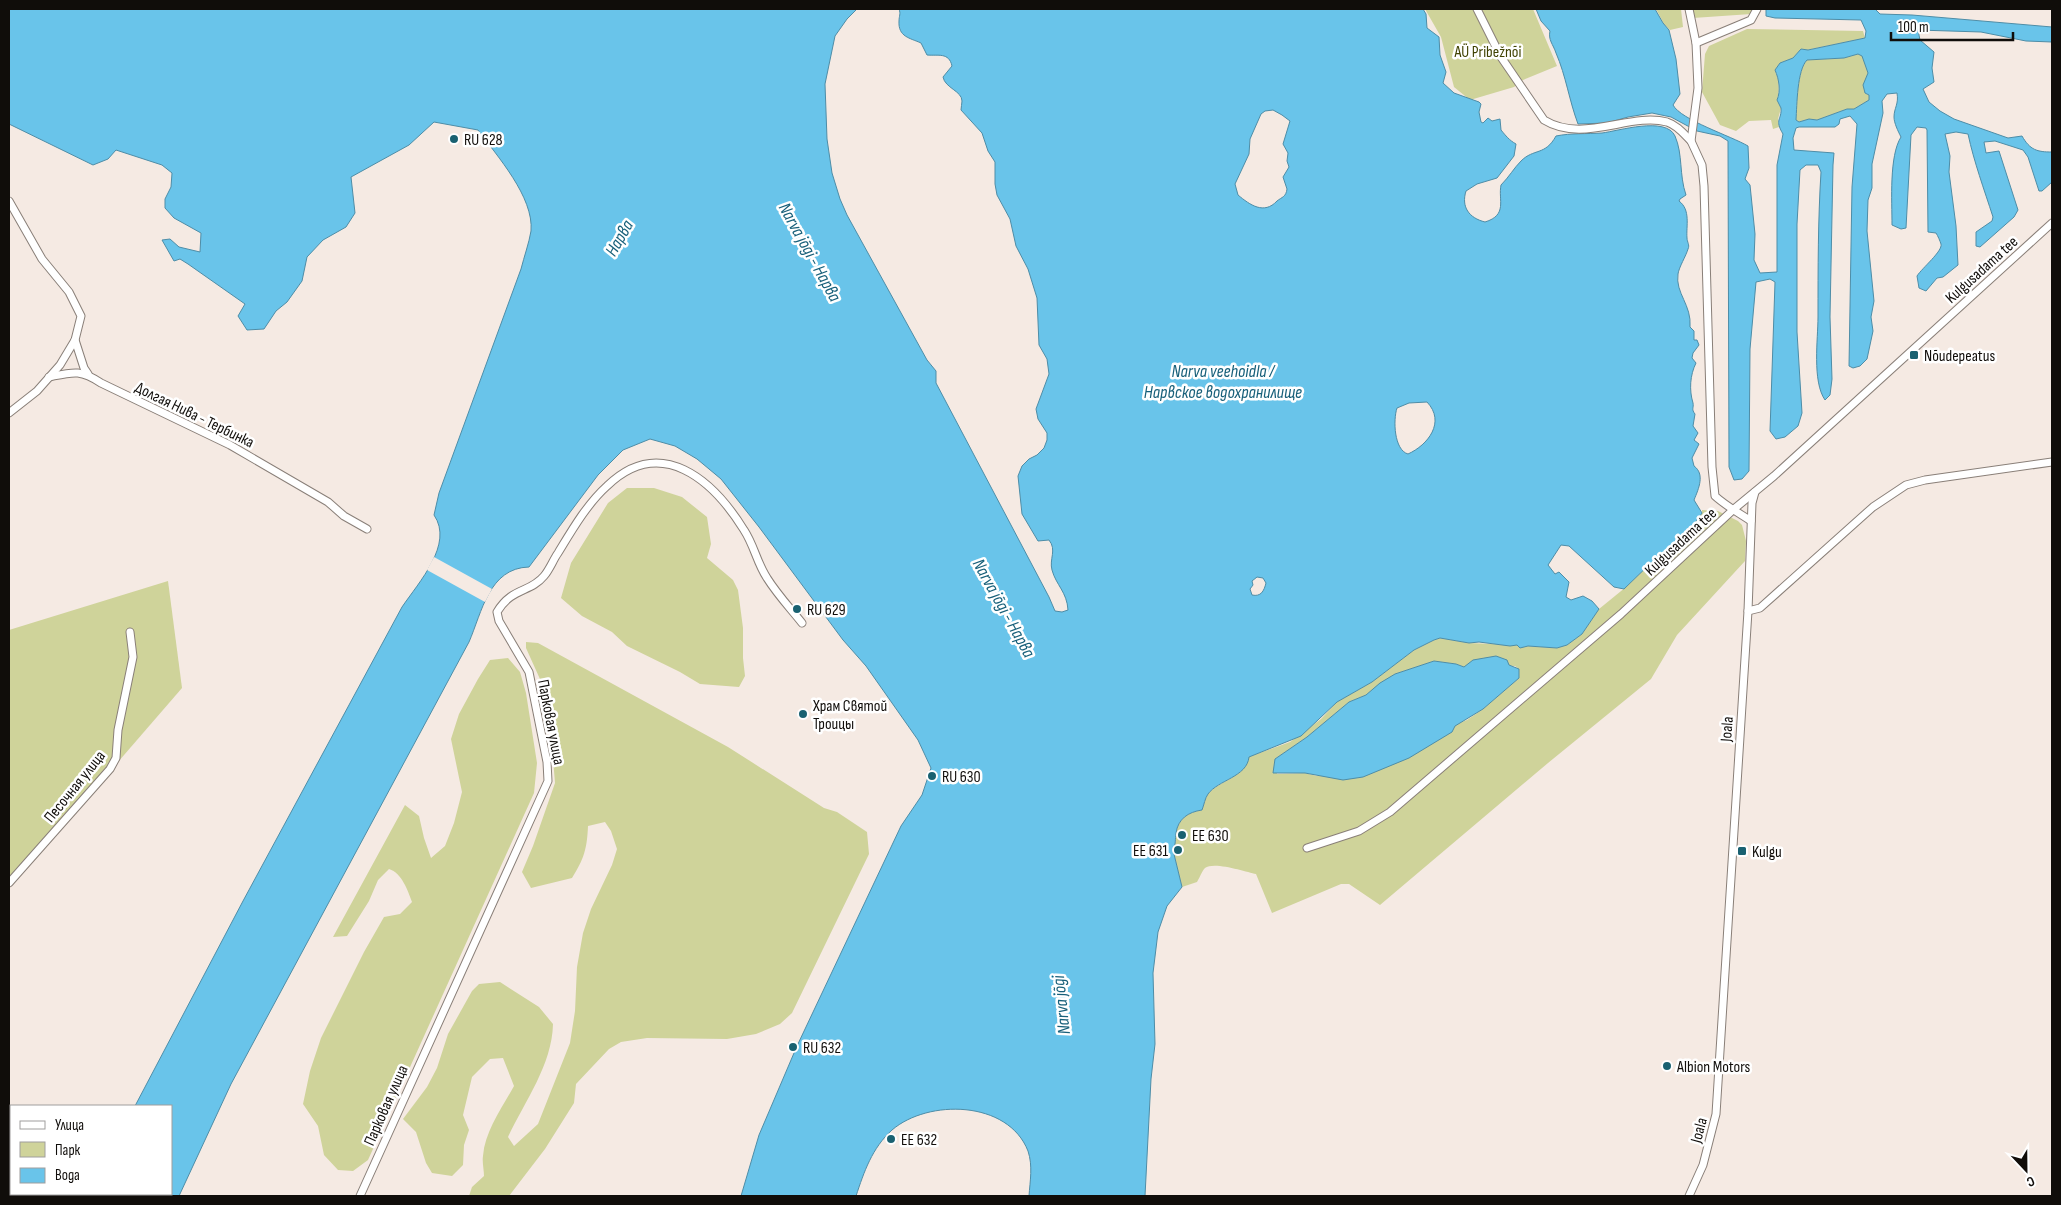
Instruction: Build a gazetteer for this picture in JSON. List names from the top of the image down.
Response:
{
  "streets": {
    "street": [
      "Kulgusadama tee",
      "Долгая Нива - Тербинка",
      "Парковая улица",
      "Joala",
      "Песочная улица"
    ]
  },
  "crossings": [
    ["Kulgusadama tee", "Joala"]
  ],
  "water": [
    "Нарва",
    "Narva jõgi - Нарва",
    "Narva veehoidla / Нарвское водохранилище",
    "Narva jõgi"
  ],
  "parks": ["AÜ Pribežnõi"],
  "places": {
    "other": [
      "RU 628",
      "RU 629",
      "Храм Святой Троицы",
      "RU 630",
      "EE 630",
      "EE 631",
      "RU 632",
      "Albion Motors",
      "EE 632"
    ],
    "transit": ["Nõudepeatus", "Kulgu"]
  },
  "legend": ["Улица", "Парк", "Вода"],
  "scale_bar": "100 m",
  "north": "bottom"
}
